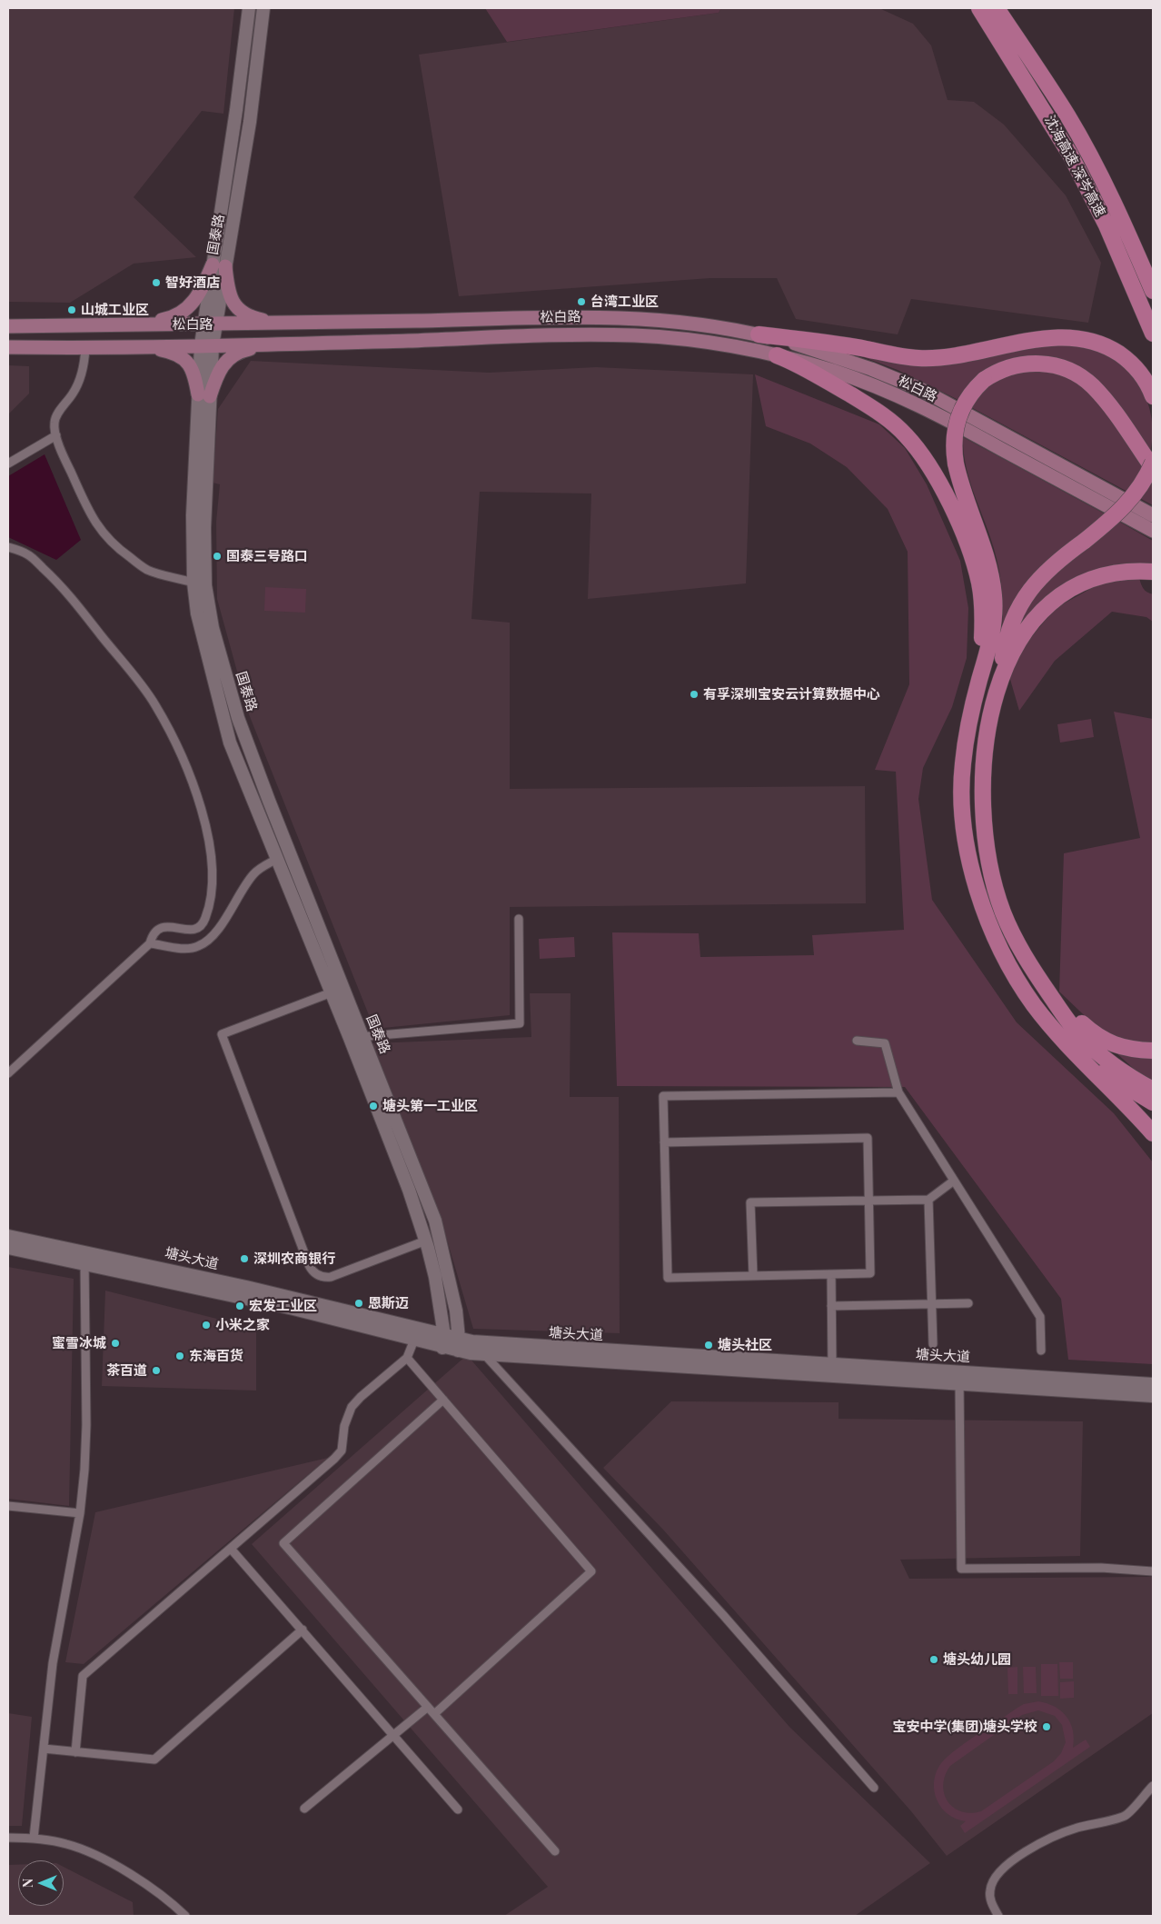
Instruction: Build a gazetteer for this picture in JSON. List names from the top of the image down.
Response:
{
  "streets": {
    "highway": ["沈海高速 深岑高速"],
    "main road": ["松白路"],
    "street": ["国泰路", "塘头大道"]
  },
  "crossings": [
    ["国泰路", "松白路"],
    ["国泰路", "塘头大道"]
  ],
  "places": [
    "智好酒店",
    "台湾工业区",
    "山城工业区",
    "国泰三号路口",
    "有孚深圳宝安云计算数据中心",
    "塘头第一工业区",
    "深圳农商银行",
    "恩斯迈",
    "宏发工业区",
    "小米之家",
    "蜜雪冰城",
    "塘头社区",
    "东海百货",
    "茶百道",
    "塘头幼儿园",
    "宝安中学(集团)塘头学校"
  ],
  "north": "left"
}
